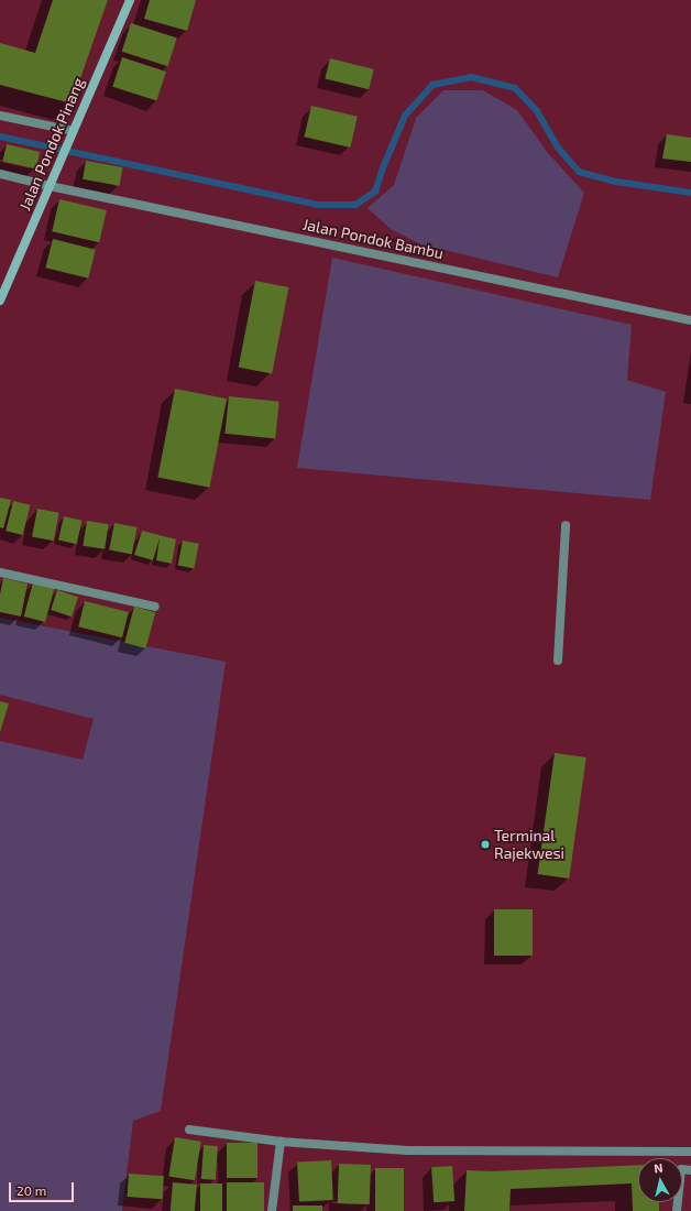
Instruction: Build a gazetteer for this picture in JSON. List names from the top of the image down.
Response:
{
  "streets": {
    "street": ["Jalan Pondok Pinang", "Jalan Pondok Bambu"]
  },
  "crossings": [
    ["Jalan Pondok Pinang", "Jalan Pondok Bambu"]
  ],
  "places": ["Terminal Rajekwesi"],
  "scale_bar": "20 m",
  "north": "top"
}
